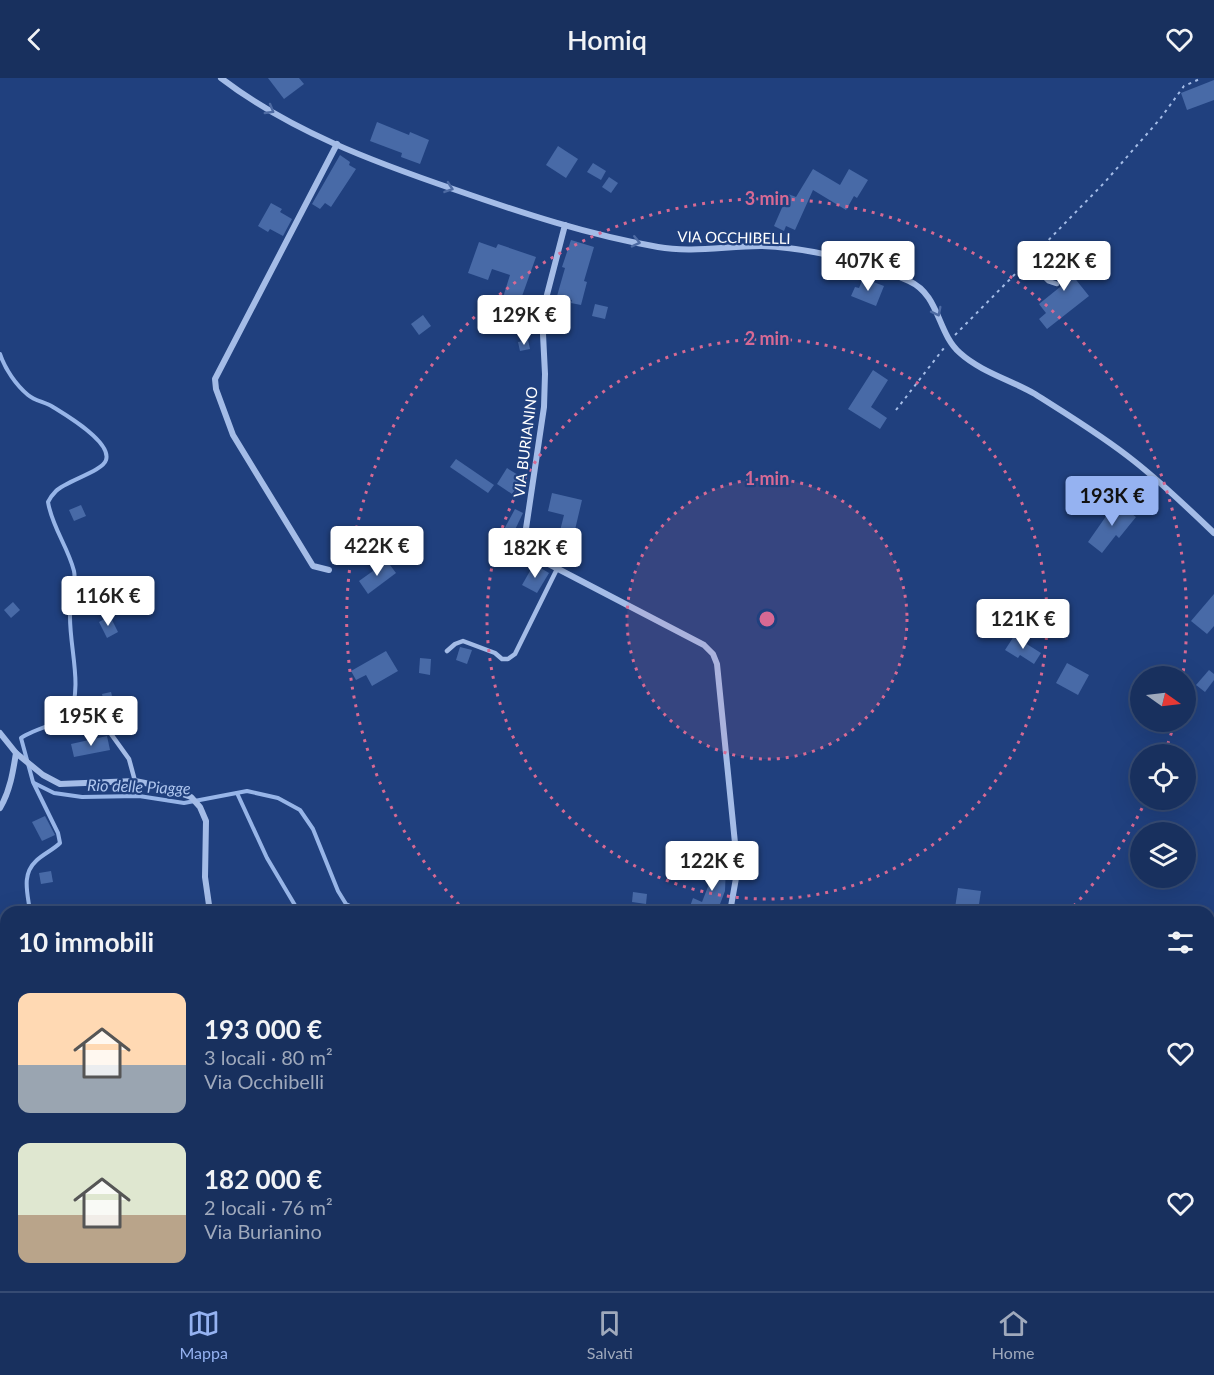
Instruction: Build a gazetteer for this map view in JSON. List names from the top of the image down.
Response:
{
  "streets": {
    "street": ["VIA OCCHIBELLI", "VIA BURIANINO"]
  },
  "crossings": [
    ["VIA OCCHIBELLI", "VIA BURIANINO"]
  ],
  "one_way": ["VIA OCCHIBELLI"],
  "water": ["Rio delle Piagge"],
  "north": "right",
  "page": {
    "header": "Homiq",
    "price": [
      "407K €",
      "122K €",
      "129K €",
      "193K €",
      "422K €",
      "182K €",
      "116K €",
      "121K €",
      "195K €",
      "122K €"
    ],
    "heading": "10 immobili",
    "list": [
      {
        "name": "193 000 €",
        "note": "3 locali · 80 m² · Via Occhibelli"
      },
      {
        "name": "182 000 €",
        "note": "2 locali · 76 m² · Via Burianino"
      }
    ],
    "tabs": ["Mappa", "Salvati", "Home"]
  },
  "rings": ["3 min", "2 min", "1 min"]
}
